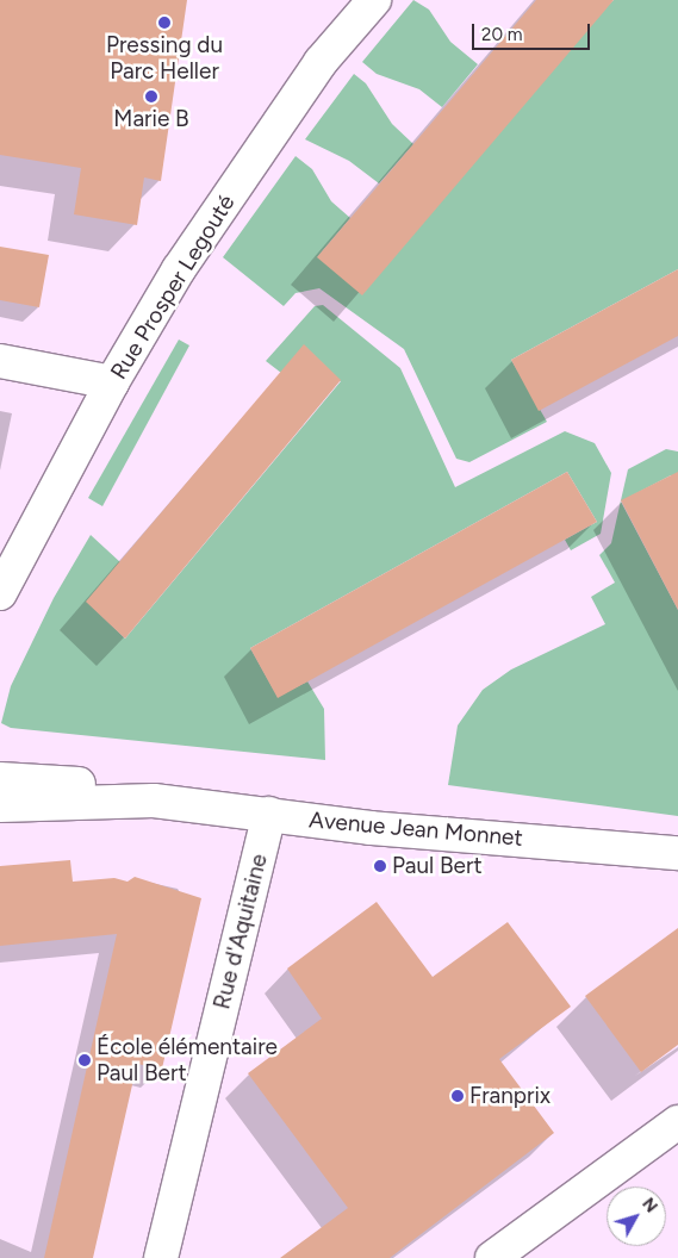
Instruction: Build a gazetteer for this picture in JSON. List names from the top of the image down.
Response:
{
  "streets": {
    "street": ["Rue Prosper Legouté", "Avenue Jean Monnet", "Rue d'Aquitaine"]
  },
  "crossings": [
    ["Avenue Jean Monnet", "Rue d'Aquitaine"]
  ],
  "places": [
    "Pressing du Parc Heller",
    "Marie B",
    "Paul Bert",
    "École élémentaire Paul Bert",
    "Franprix"
  ],
  "scale_bar": "20 m",
  "north": "top right"
}
